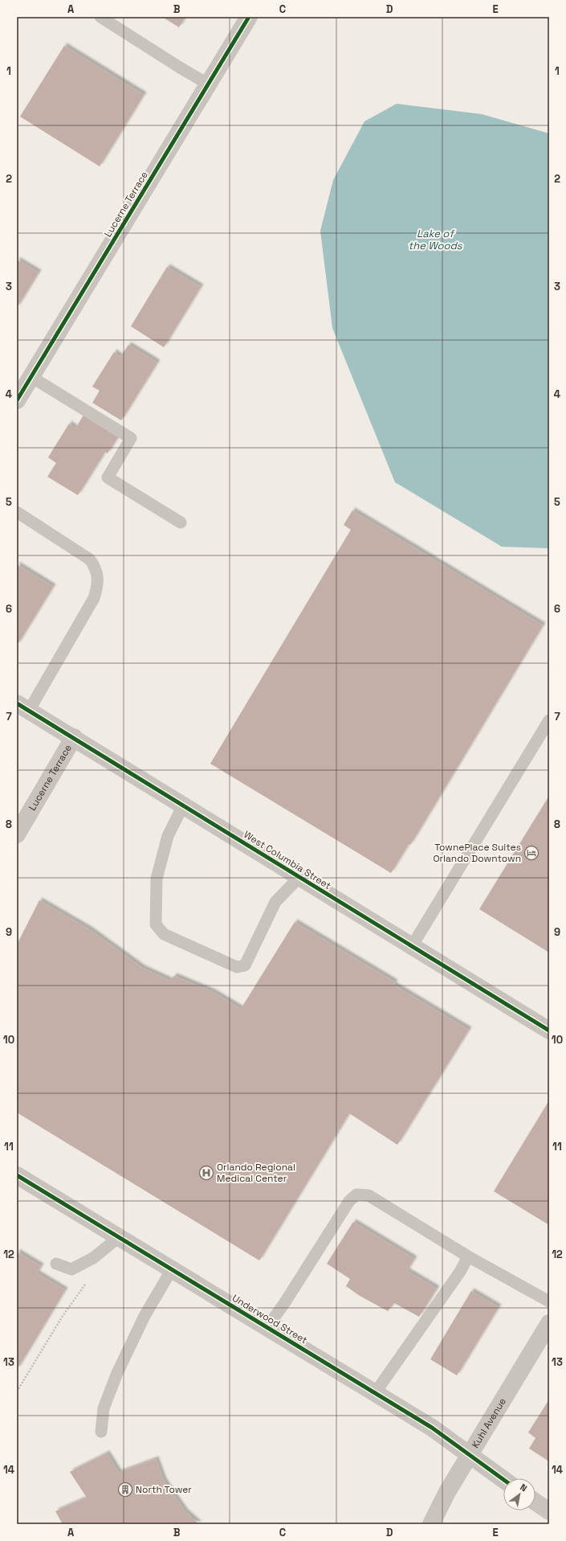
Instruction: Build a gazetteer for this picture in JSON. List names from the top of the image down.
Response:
{
  "streets": {
    "street": [
      "Lucerne Terrace",
      "West Columbia Street",
      "Underwood Street",
      "Kuhl Avenue"
    ]
  },
  "crossings": [
    ["Lucerne Terrace", "West Columbia Street"],
    ["Underwood Street", "Kuhl Avenue"]
  ],
  "water": ["Lake of the Woods"],
  "places": {
    "hotel": ["TownePlace Suites Orlando Downtown"],
    "hospital": ["Orlando Regional Medical Center"],
    "building": ["North Tower"]
  },
  "north": "top right",
  "grid": {
    "columns": [
      "A",
      "B",
      "C",
      "D",
      "E"
    ],
    "rows": [
      "1",
      "2",
      "3",
      "4",
      "5",
      "6",
      "7",
      "8",
      "9",
      "10",
      "11",
      "12",
      "13",
      "14"
    ]
  }
}
